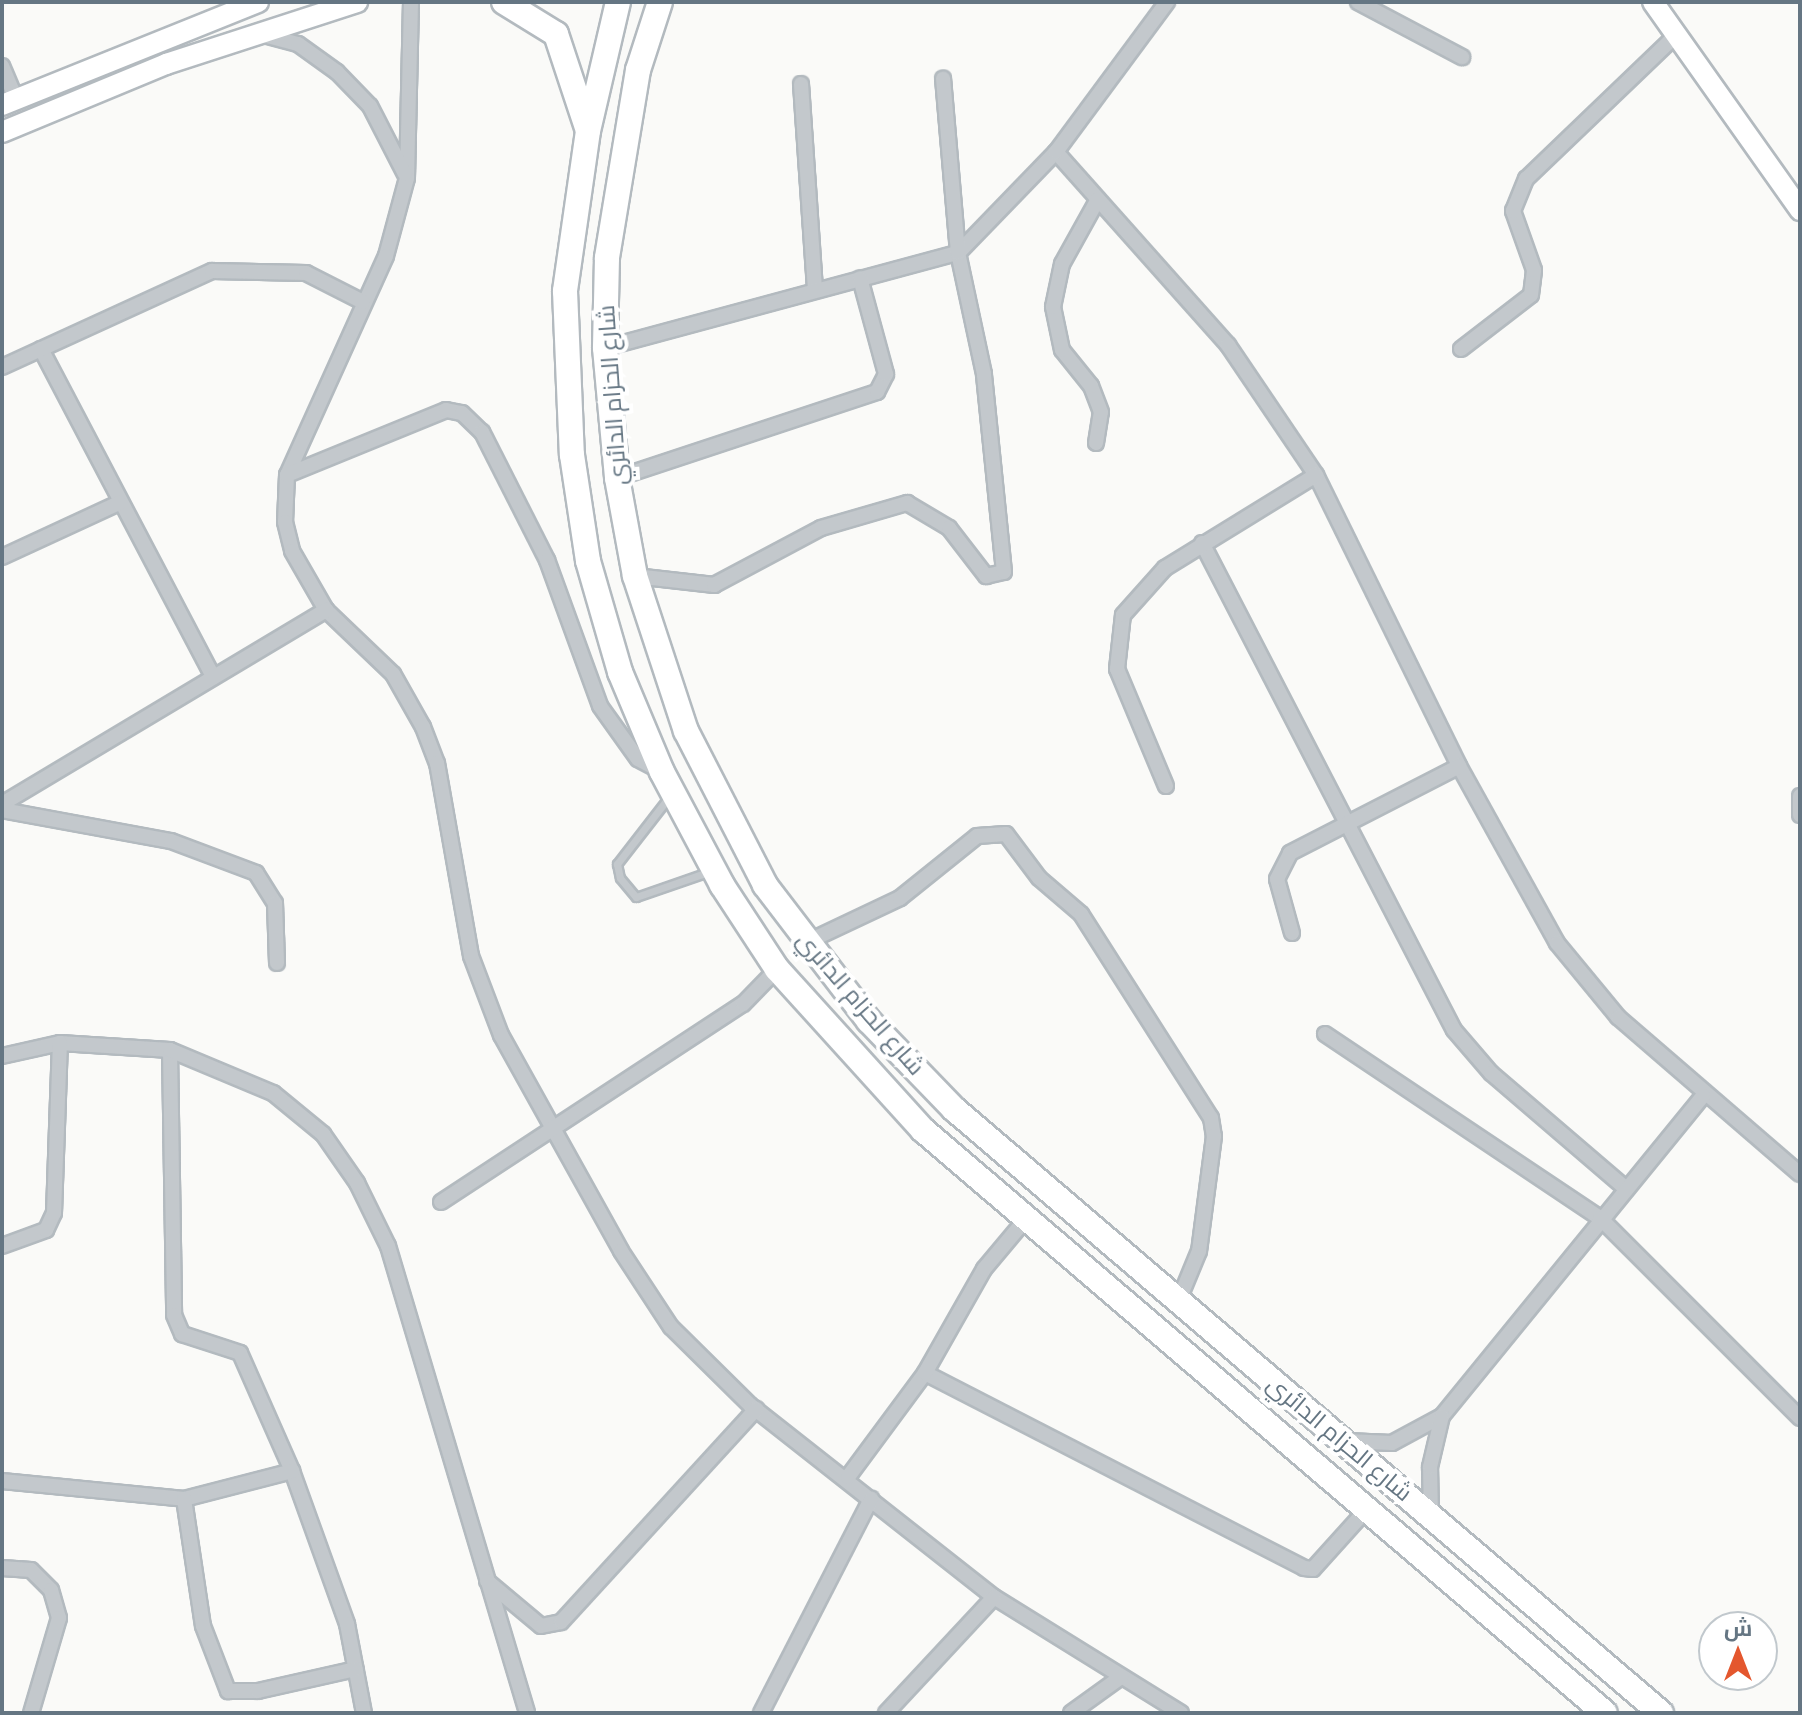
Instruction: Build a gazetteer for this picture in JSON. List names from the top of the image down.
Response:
{
  "streets": {
    "main road": ["شارع الحزام الدائري"]
  },
  "north": "top"
}
